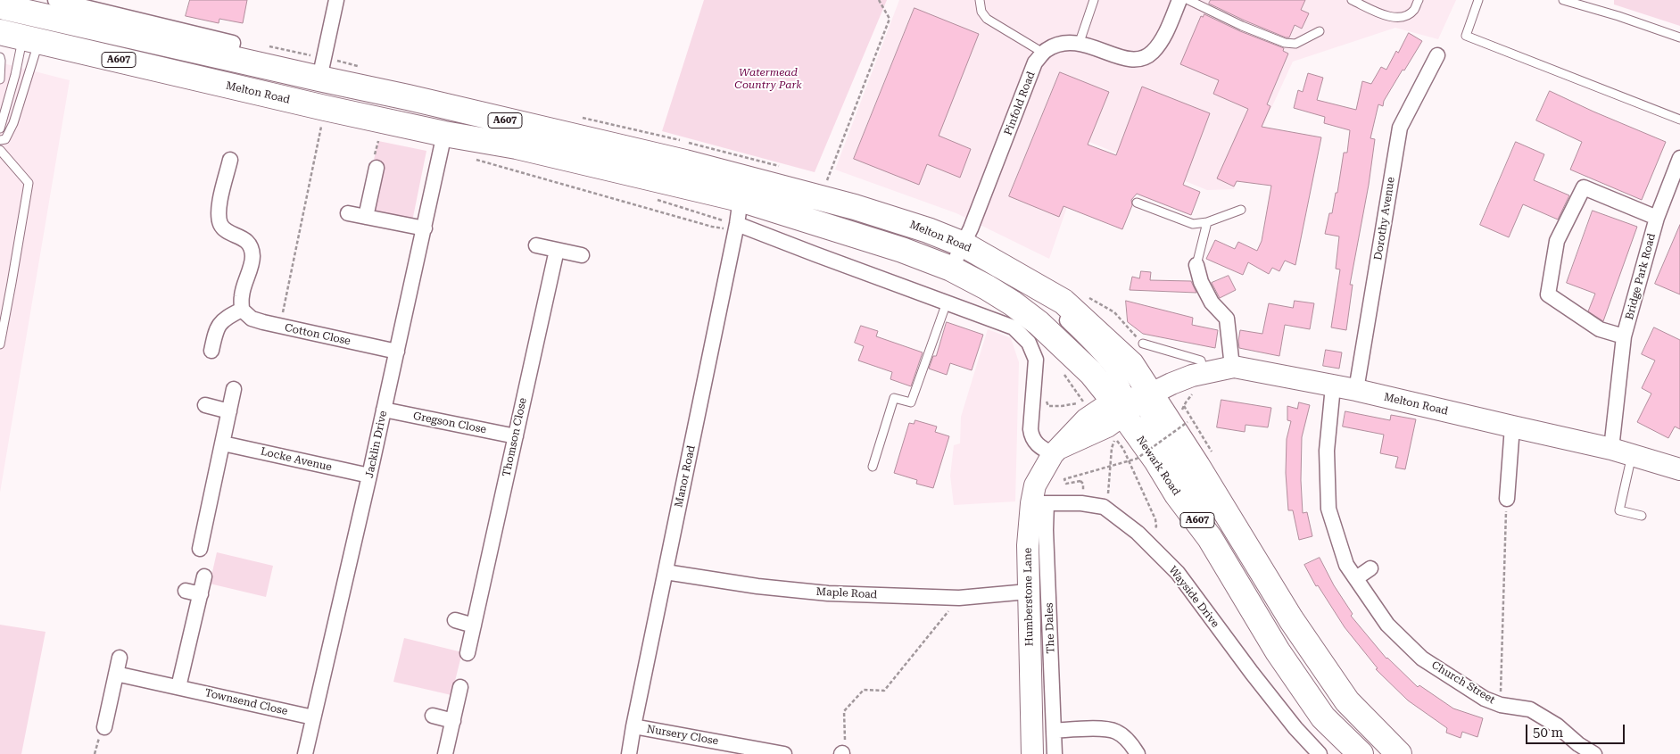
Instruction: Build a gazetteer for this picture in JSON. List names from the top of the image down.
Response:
{
  "streets": {
    "highway": ["A607", "Melton Road", "Newark Road"],
    "street": [
      "Pinfold Road",
      "Dorothy Avenue",
      "Bridge Park Road",
      "Cotton Close",
      "Gregson Close",
      "Thomson Close",
      "Jacklin Drive",
      "Locke Avenue",
      "Manor Road",
      "Maple Road",
      "Humberstone Lane",
      "Wayside Drive",
      "The Dales",
      "Church Street",
      "Townsend Close",
      "Nursery Close"
    ]
  },
  "crossings": [
    ["A607", "Melton Road"],
    ["A607", "Newark Road"],
    ["Melton Road", "Pinfold Road"],
    ["Melton Road", "Dorothy Avenue"],
    ["Melton Road", "Bridge Park Road"],
    ["Melton Road", "Jacklin Drive"],
    ["Melton Road", "Newark Road"],
    ["Melton Road", "Manor Road"],
    ["Melton Road", "Church Street"],
    ["Cotton Close", "Jacklin Drive"],
    ["Gregson Close", "Thomson Close"],
    ["Gregson Close", "Jacklin Drive"],
    ["Jacklin Drive", "Locke Avenue"],
    ["Jacklin Drive", "Townsend Close"],
    ["Manor Road", "Maple Road"],
    ["Manor Road", "Nursery Close"],
    ["Maple Road", "Humberstone Lane"],
    ["Humberstone Lane", "Wayside Drive"],
    ["Humberstone Lane", "The Dales"],
    ["Wayside Drive", "The Dales"]
  ],
  "parks": ["Watermead Country Park"],
  "scale_bar": "50 m"
}
